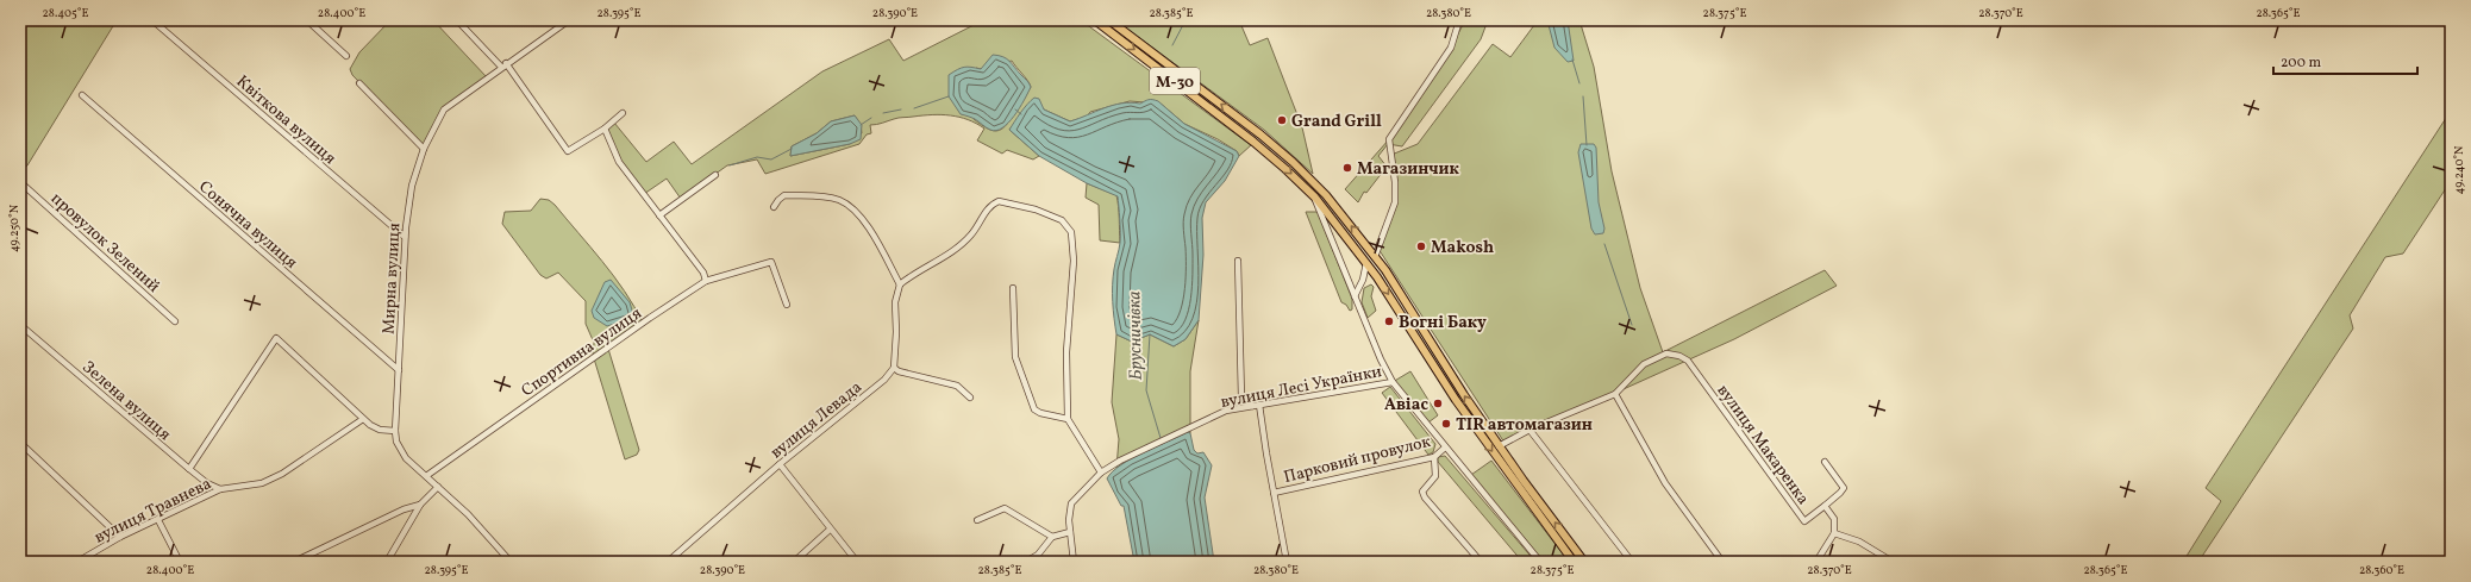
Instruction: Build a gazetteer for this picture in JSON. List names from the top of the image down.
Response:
{
  "streets": {
    "highway": ["М-30"],
    "street": [
      "Квіткова вулиця",
      "Сонячна вулиця",
      "провулок Зелений",
      "Мирна вулиця",
      "Спортивна вулиця",
      "вулиця Лесі Українки",
      "Зелена вулиця",
      "вулиця Левада",
      "вулиця Макаренка",
      "Парковий провулок",
      "вулиця Травнева"
    ]
  },
  "crossings": [
    ["Квіткова вулиця", "Мирна вулиця"],
    ["Сонячна вулиця", "Мирна вулиця"],
    ["Мирна вулиця", "Спортивна вулиця"],
    ["Зелена вулиця", "вулиця Травнева"]
  ],
  "water": ["Брусничівка"],
  "places": [
    "Grand Grill",
    "Магазинчик",
    "Makosh",
    "Вогні Баку",
    "Авіас",
    "TIR автомагазин"
  ],
  "scale_bar": "200 m",
  "coordinates": [
    "28.405°E",
    "28.400°E",
    "28.395°E",
    "28.390°E",
    "28.385°E",
    "28.380°E",
    "28.375°E",
    "28.370°E",
    "28.365°E",
    "49.240°N",
    "49.250°N",
    "28.360°E"
  ]
}
